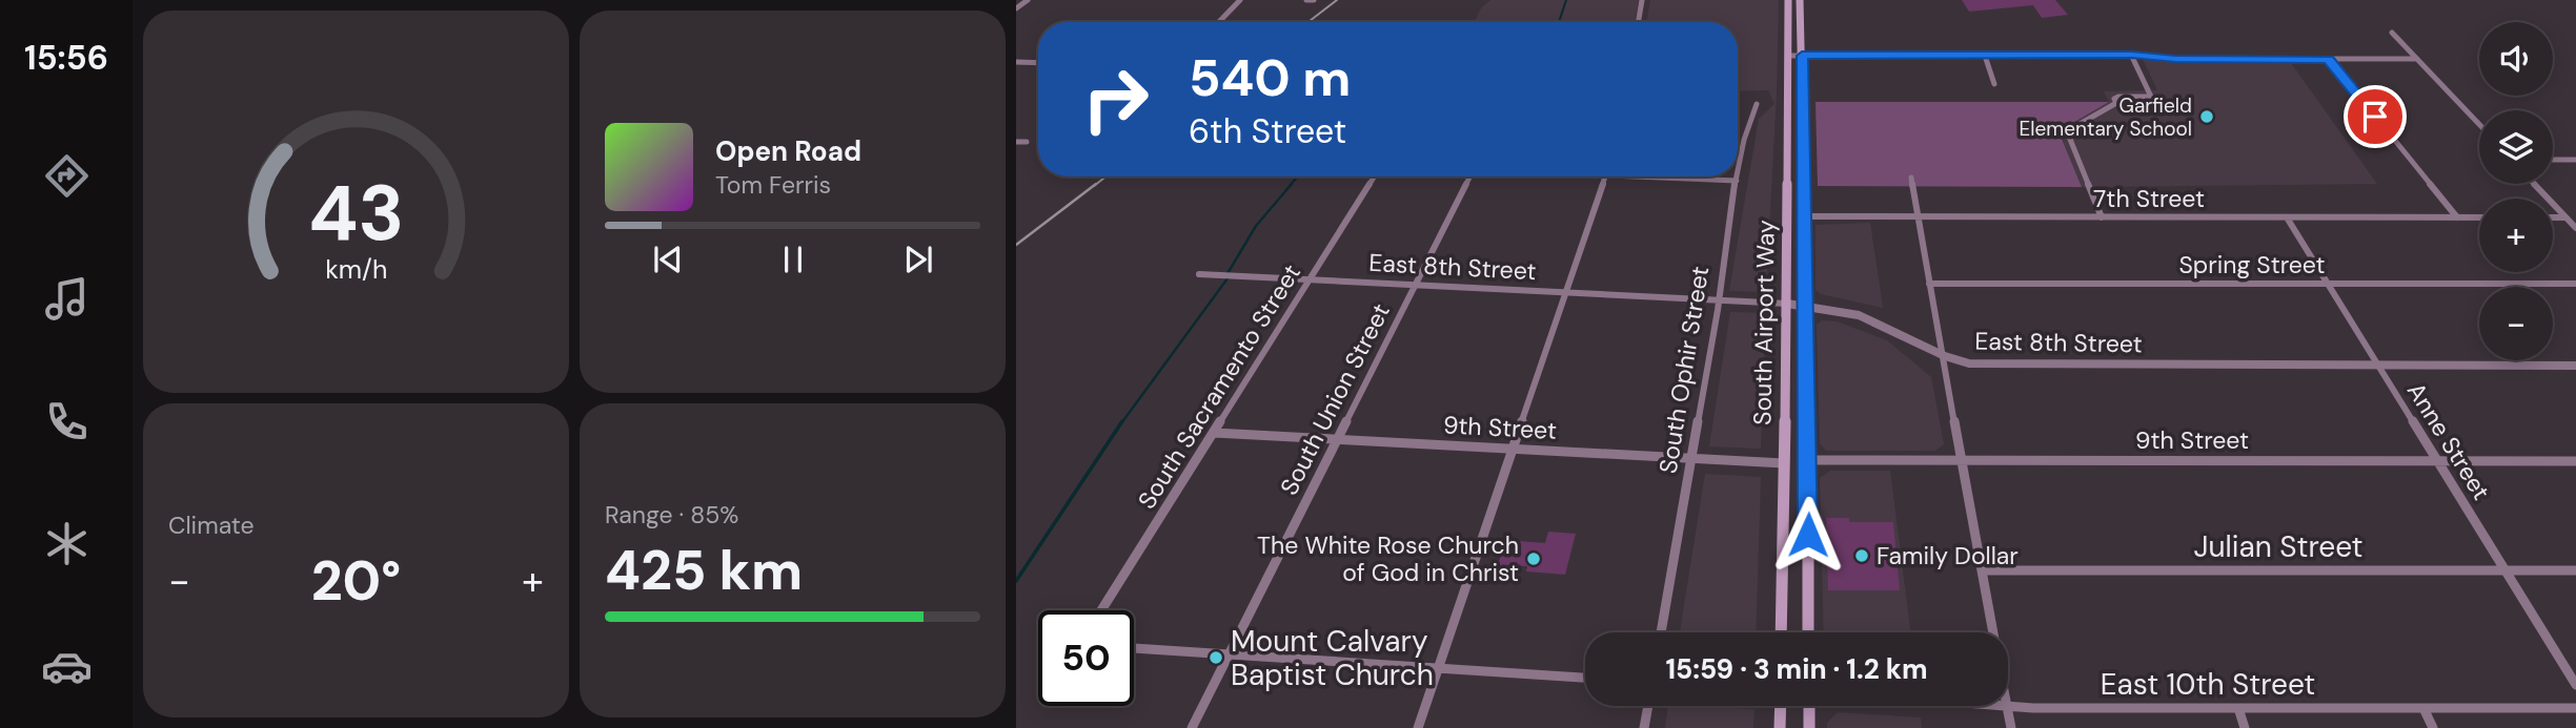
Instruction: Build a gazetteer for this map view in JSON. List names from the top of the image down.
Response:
{
  "streets": {
    "main road": ["South Airport Way"],
    "street": [
      "7th Street",
      "Spring Street",
      "East 8th Street",
      "South Ophir Street",
      "South Sacramento Street",
      "South Union Street",
      "9th Street",
      "Anne Street",
      "Julian Street",
      "East 10th Street"
    ]
  },
  "crossings": [
    ["7th Street", "South Airport Way"],
    ["7th Street", "Anne Street"],
    ["Spring Street", "Anne Street"],
    ["East 8th Street", "South Airport Way"],
    ["East 8th Street", "South Ophir Street"],
    ["East 8th Street", "South Sacramento Street"],
    ["East 8th Street", "South Union Street"],
    ["East 8th Street", "Anne Street"],
    ["South Airport Way", "9th Street"],
    ["South Ophir Street", "9th Street"],
    ["South Sacramento Street", "9th Street"],
    ["South Union Street", "9th Street"],
    ["9th Street", "Anne Street"],
    ["Anne Street", "Julian Street"]
  ],
  "places": [
    "Garfield Elementary School",
    "Family Dollar",
    "The White Rose Church of God in Christ",
    "Mount Calvary Baptist Church"
  ],
  "page": {
    "tabs": "15:56",
    "map_buttons": ["+", "−"],
    "turn": ["540 m", "6th Street"],
    "song": ["Open Road", "Tom Ferris"],
    "tile": [
      "Climate",
      ["Range · 85%", "425 km"]
    ],
    "heat": ["−", "20°", "+"],
    "limit": "50",
    "trip": "15:59 · 3 min · 1.2 km",
    "gauge": ["43", "km/h"]
  }
}
